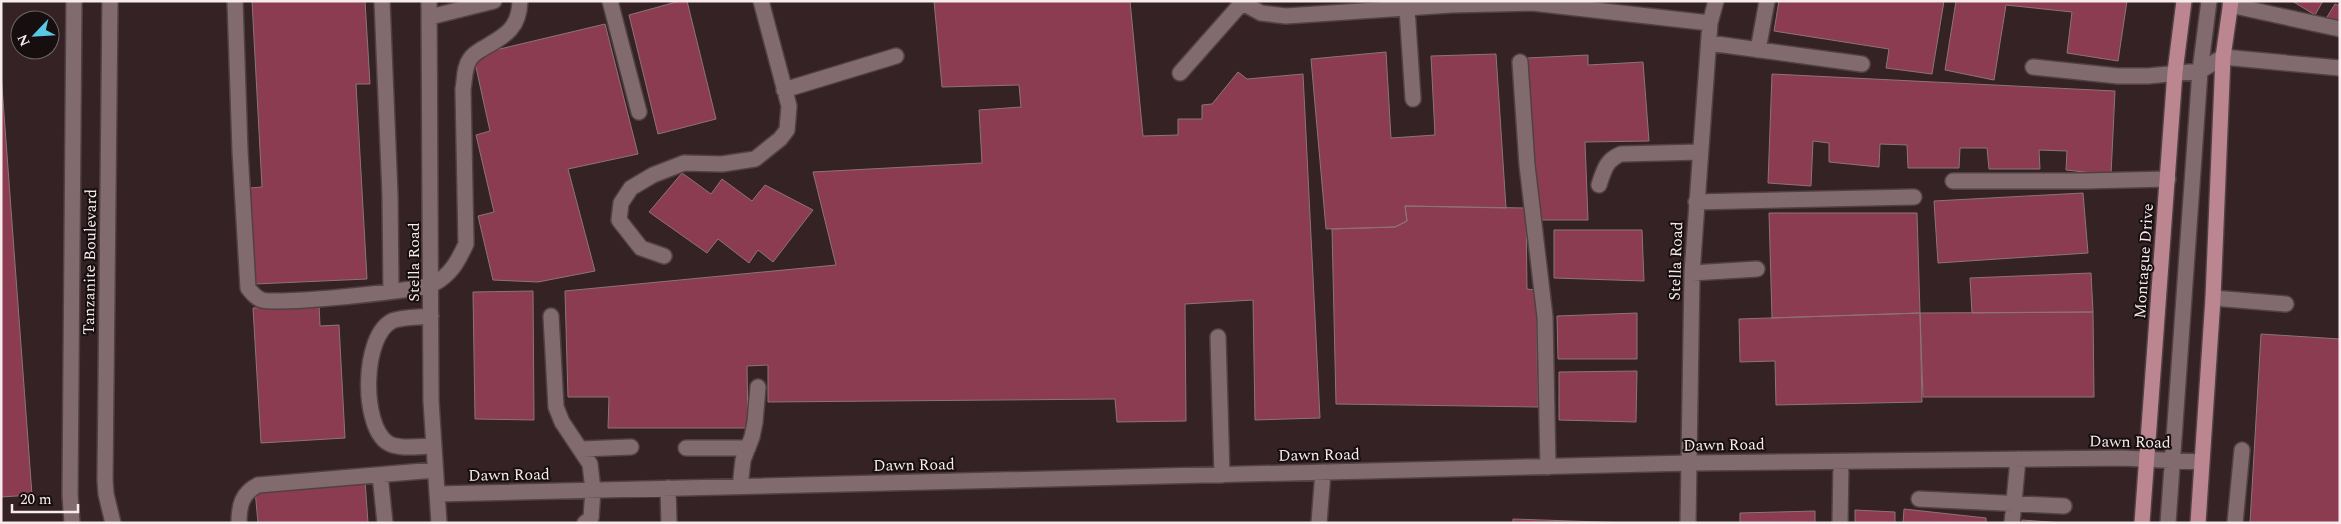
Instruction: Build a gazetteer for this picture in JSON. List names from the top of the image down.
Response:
{
  "streets": {
    "main road": ["Montague Drive"],
    "street": ["Stella Road", "Tanzanite Boulevard", "Dawn Road"]
  },
  "crossings": [
    ["Stella Road", "Dawn Road"],
    ["Montague Drive", "Dawn Road"]
  ],
  "scale_bar": "20 m",
  "north": "bottom left"
}
